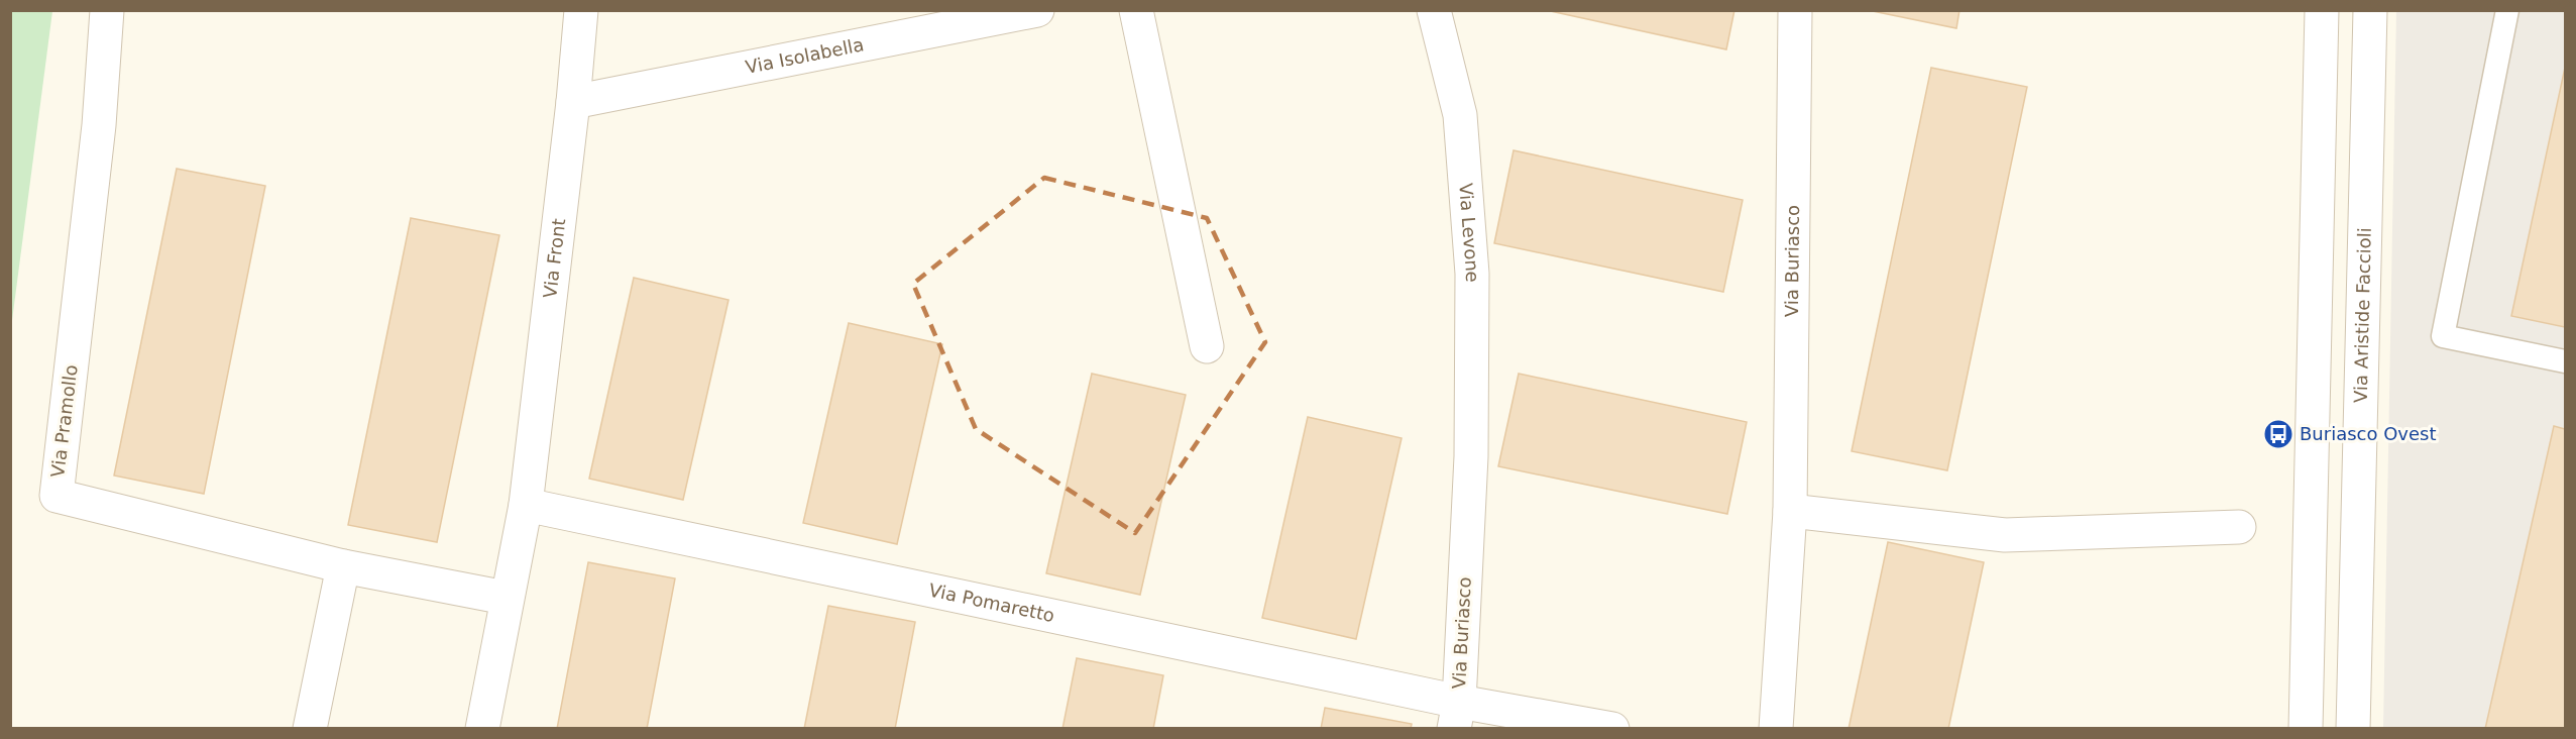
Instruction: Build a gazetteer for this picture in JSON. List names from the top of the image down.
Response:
{
  "streets": {
    "street": [
      "Via Isolabella",
      "Via Levone",
      "Via Front",
      "Via Buriasco",
      "Via Aristide Faccioli",
      "Via Pramollo",
      "Via Pomaretto"
    ]
  },
  "crossings": [
    ["Via Isolabella", "Via Front"],
    ["Via Levone", "Via Buriasco"],
    ["Via Front", "Via Pomaretto"],
    ["Via Buriasco", "Via Pomaretto"]
  ],
  "places": {
    "bus stop": ["Buriasco Ovest"]
  }
}
